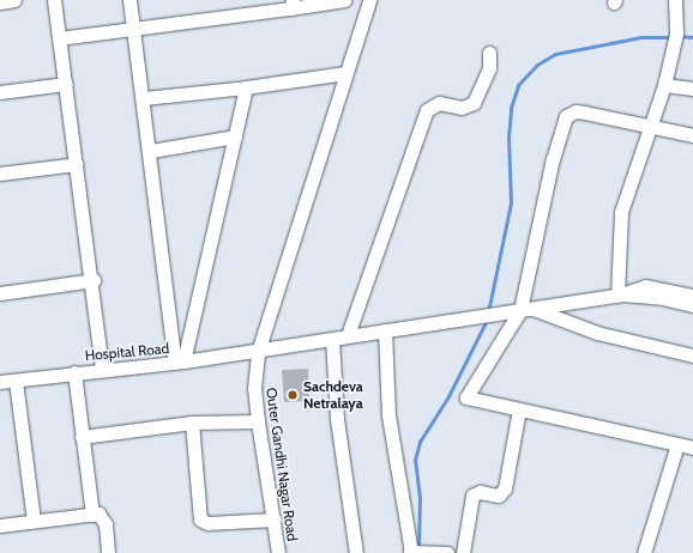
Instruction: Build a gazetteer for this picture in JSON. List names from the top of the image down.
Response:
{
  "streets": {
    "street": ["Hospital Road", "Outer Gandhi Nagar Road"]
  },
  "crossings": [
    ["Hospital Road", "Outer Gandhi Nagar Road"]
  ],
  "places": ["Sachdeva Netralaya"]
}
